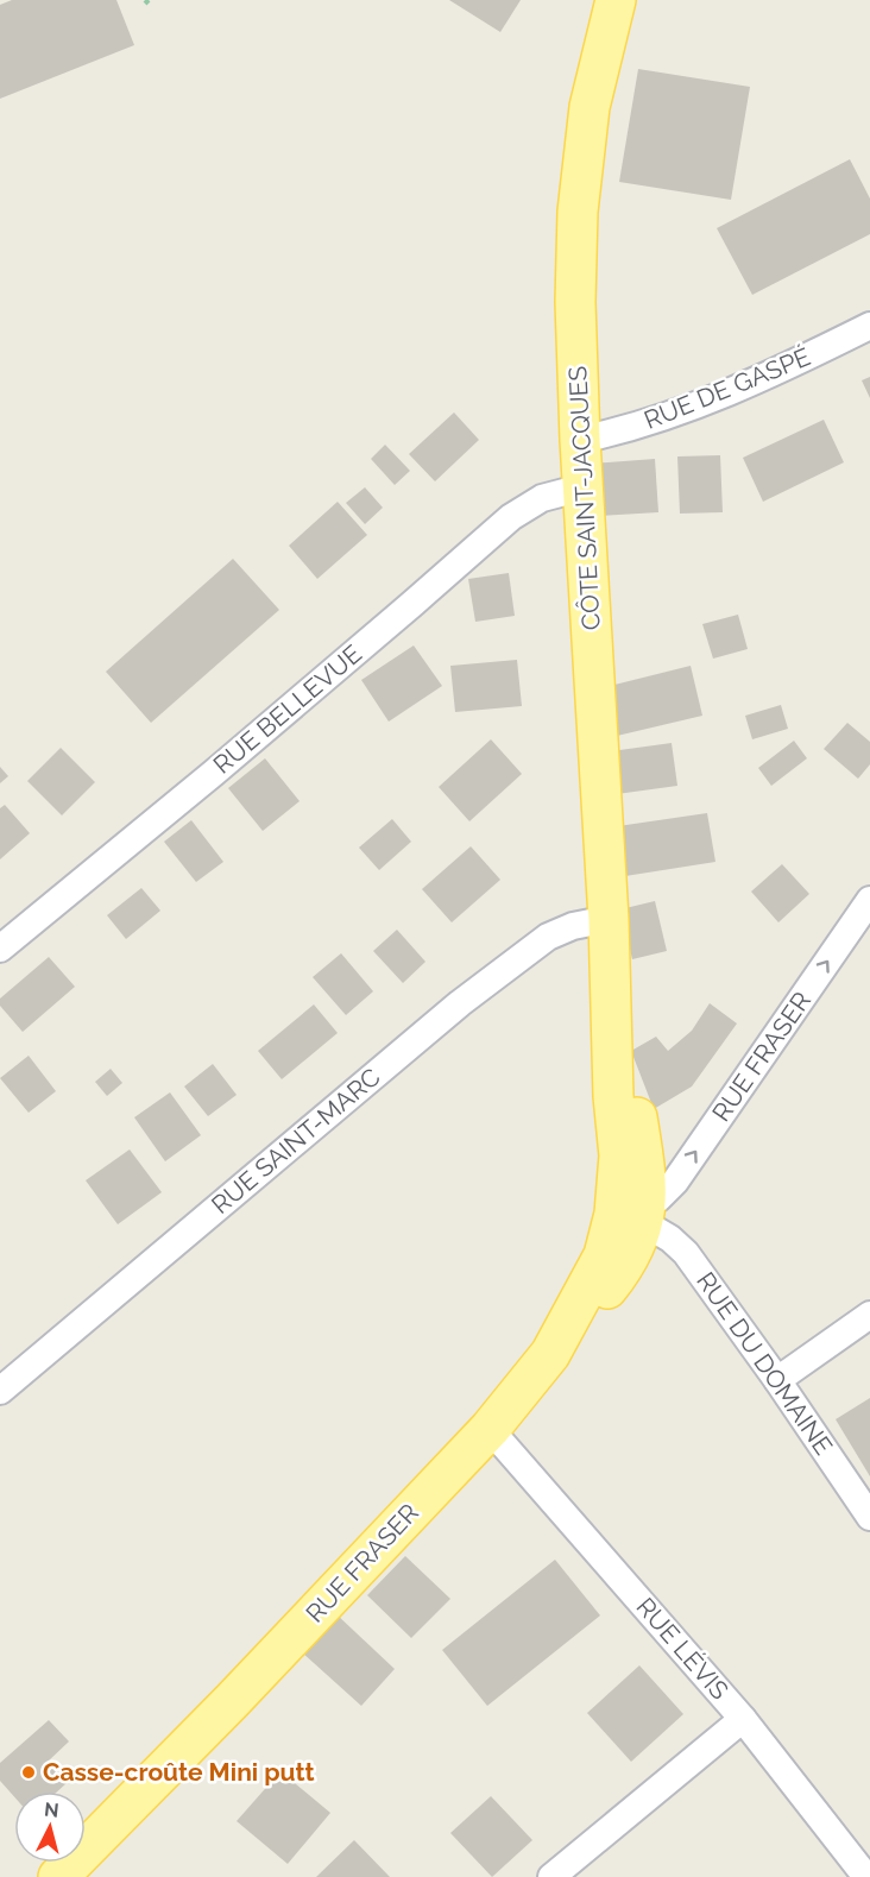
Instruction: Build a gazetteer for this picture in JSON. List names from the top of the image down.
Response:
{
  "streets": {
    "main road": ["CÔTE SAINT-JACQUES", "RUE FRASER"],
    "street": [
      "RUE DE GASPÉ",
      "RUE BELLEVUE",
      "RUE SAINT-MARC",
      "RUE DU DOMAINE",
      "RUE LÉVIS"
    ]
  },
  "crossings": [
    ["RUE DE GASPÉ", "CÔTE SAINT-JACQUES"],
    ["CÔTE SAINT-JACQUES", "RUE BELLEVUE"],
    ["CÔTE SAINT-JACQUES", "RUE FRASER"],
    ["CÔTE SAINT-JACQUES", "RUE SAINT-MARC"],
    ["CÔTE SAINT-JACQUES", "RUE DU DOMAINE"],
    ["RUE FRASER", "RUE DU DOMAINE"],
    ["RUE FRASER", "RUE LÉVIS"]
  ],
  "places": ["Casse-croûte Mini putt"],
  "north": "top"
}
